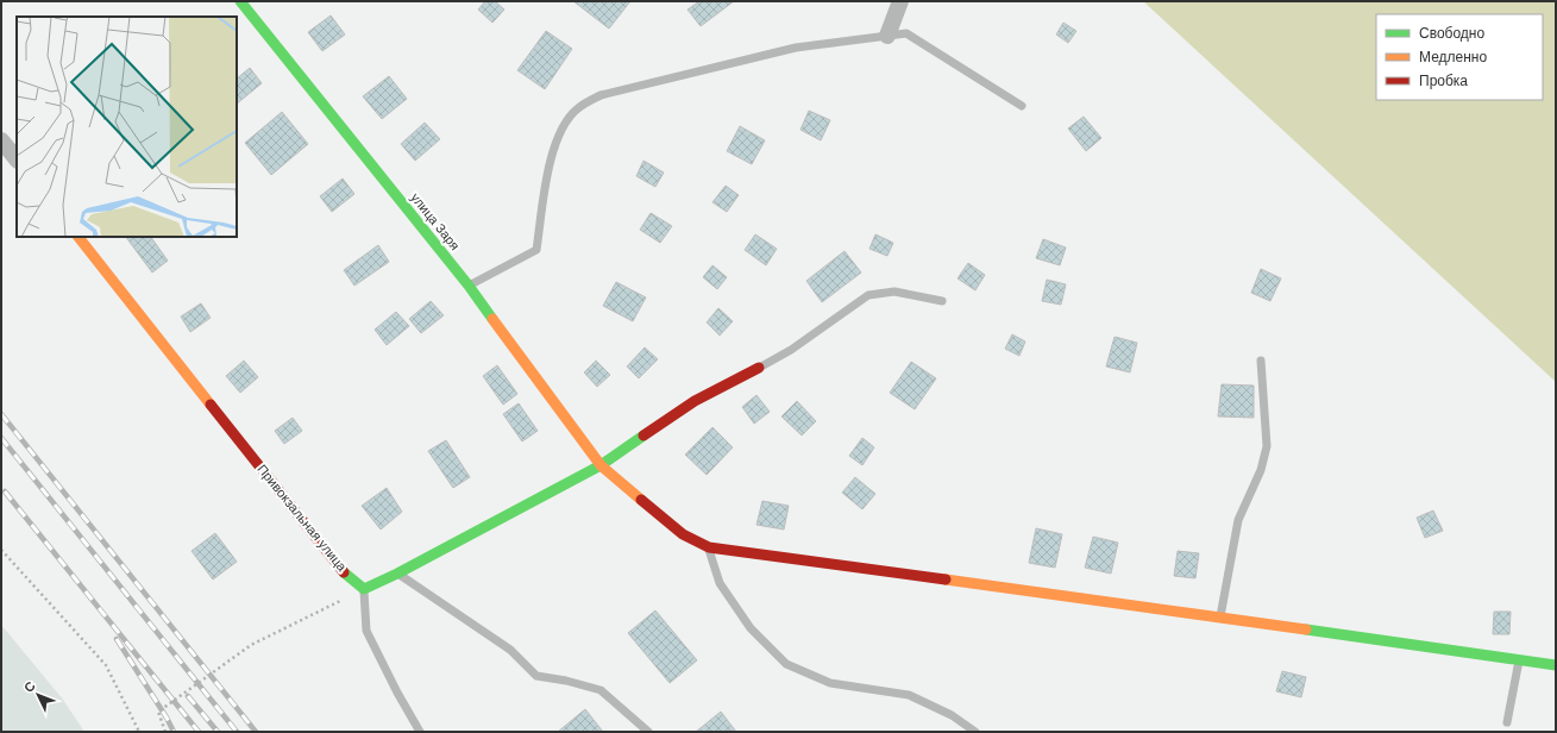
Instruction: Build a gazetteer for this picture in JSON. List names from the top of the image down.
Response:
{
  "streets": {
    "street": ["улица Заря", "Привокзальная улица"]
  },
  "legend": ["Свободно", "Медленно", "Пробка"],
  "north": "top left"
}
